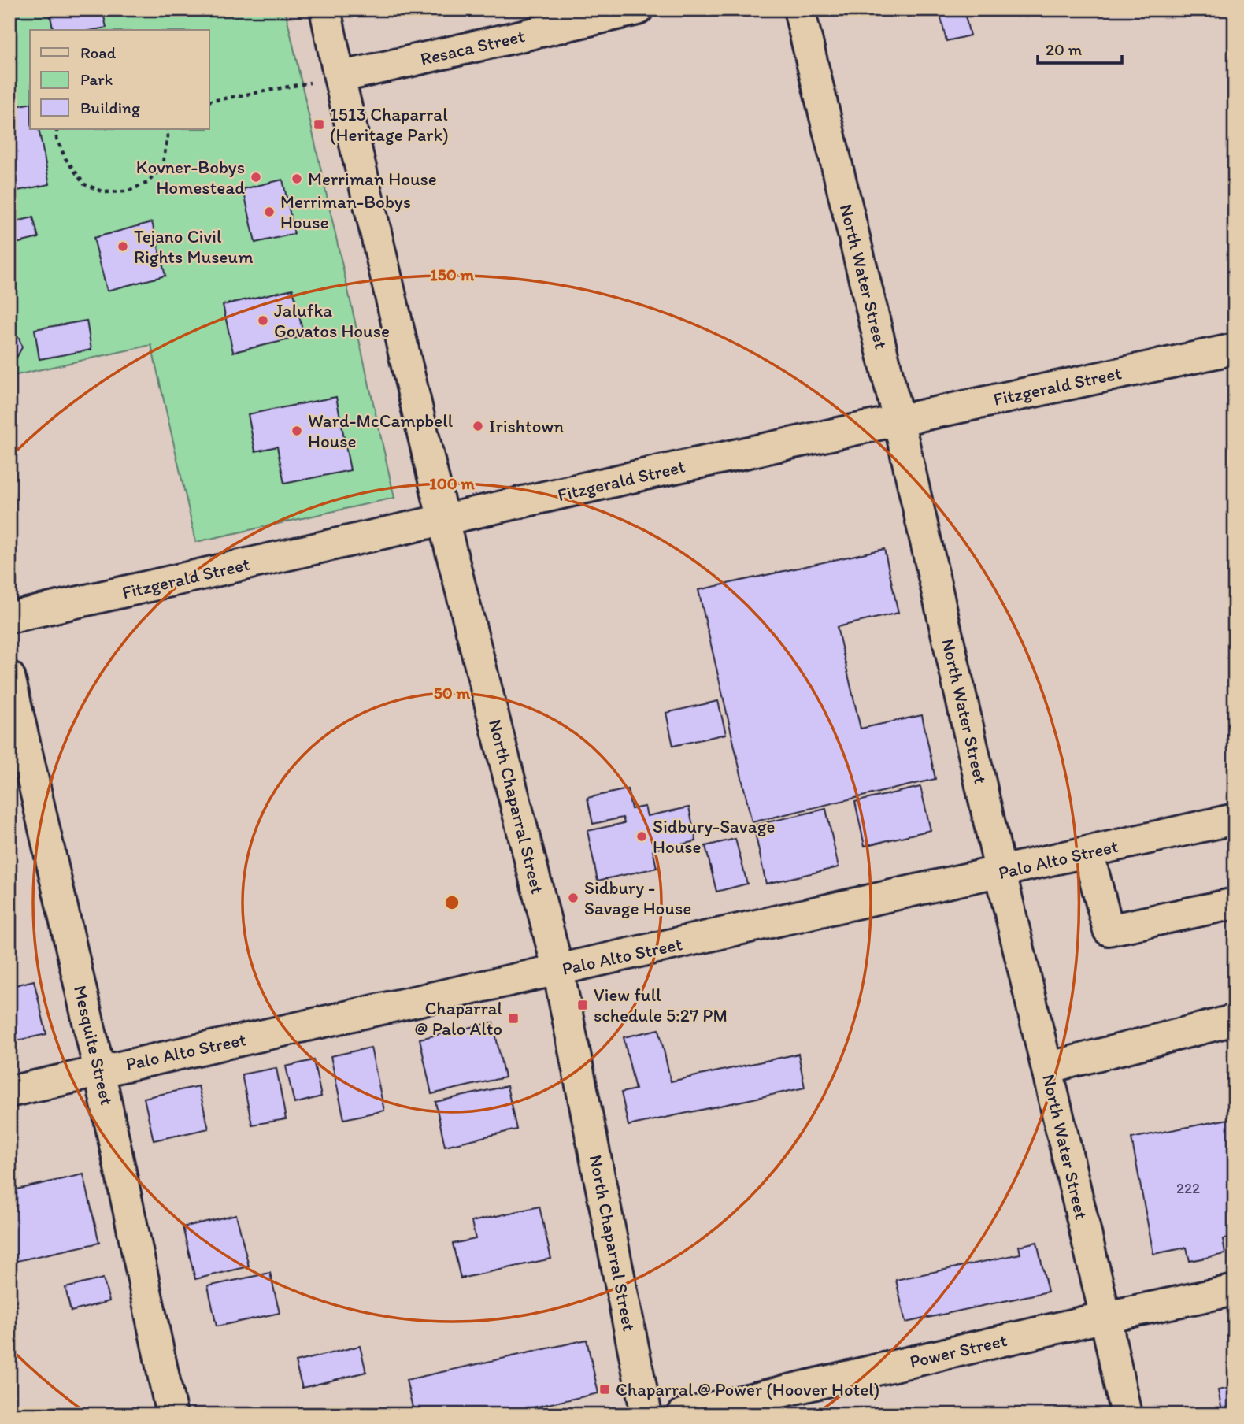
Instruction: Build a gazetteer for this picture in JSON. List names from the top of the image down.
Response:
{
  "streets": {
    "street": [
      "Resaca Street",
      "North Water Street",
      "Fitzgerald Street",
      "North Chaparral Street",
      "Palo Alto Street",
      "Mesquite Street",
      "Power Street"
    ]
  },
  "crossings": [
    ["Resaca Street", "North Chaparral Street"],
    ["North Water Street", "Fitzgerald Street"],
    ["North Water Street", "Palo Alto Street"],
    ["North Water Street", "Power Street"],
    ["Fitzgerald Street", "North Chaparral Street"],
    ["North Chaparral Street", "Palo Alto Street"],
    ["Palo Alto Street", "Mesquite Street"]
  ],
  "places": {
    "transit": [
      "1513 Chaparral (Heritage Park)",
      "View full schedule 5:27 PM",
      "Chaparral @ Palo Alto",
      "Chaparral @ Power (Hoover Hotel)"
    ],
    "other": [
      "Kovner-Bobys Homestead",
      "Merriman House",
      "Merriman-Bobys House",
      "Tejano Civil Rights Museum",
      "Jalufka Govatos House",
      "Irishtown",
      "Ward-McCampbell House",
      "Sidbury-Savage House",
      "Sidbury - Savage House"
    ]
  },
  "house_numbers": ["222"],
  "legend": ["Road", "Park", "Building"],
  "scale_bar": "20 m",
  "rings": ["150 m", "100 m", "50 m"]
}
